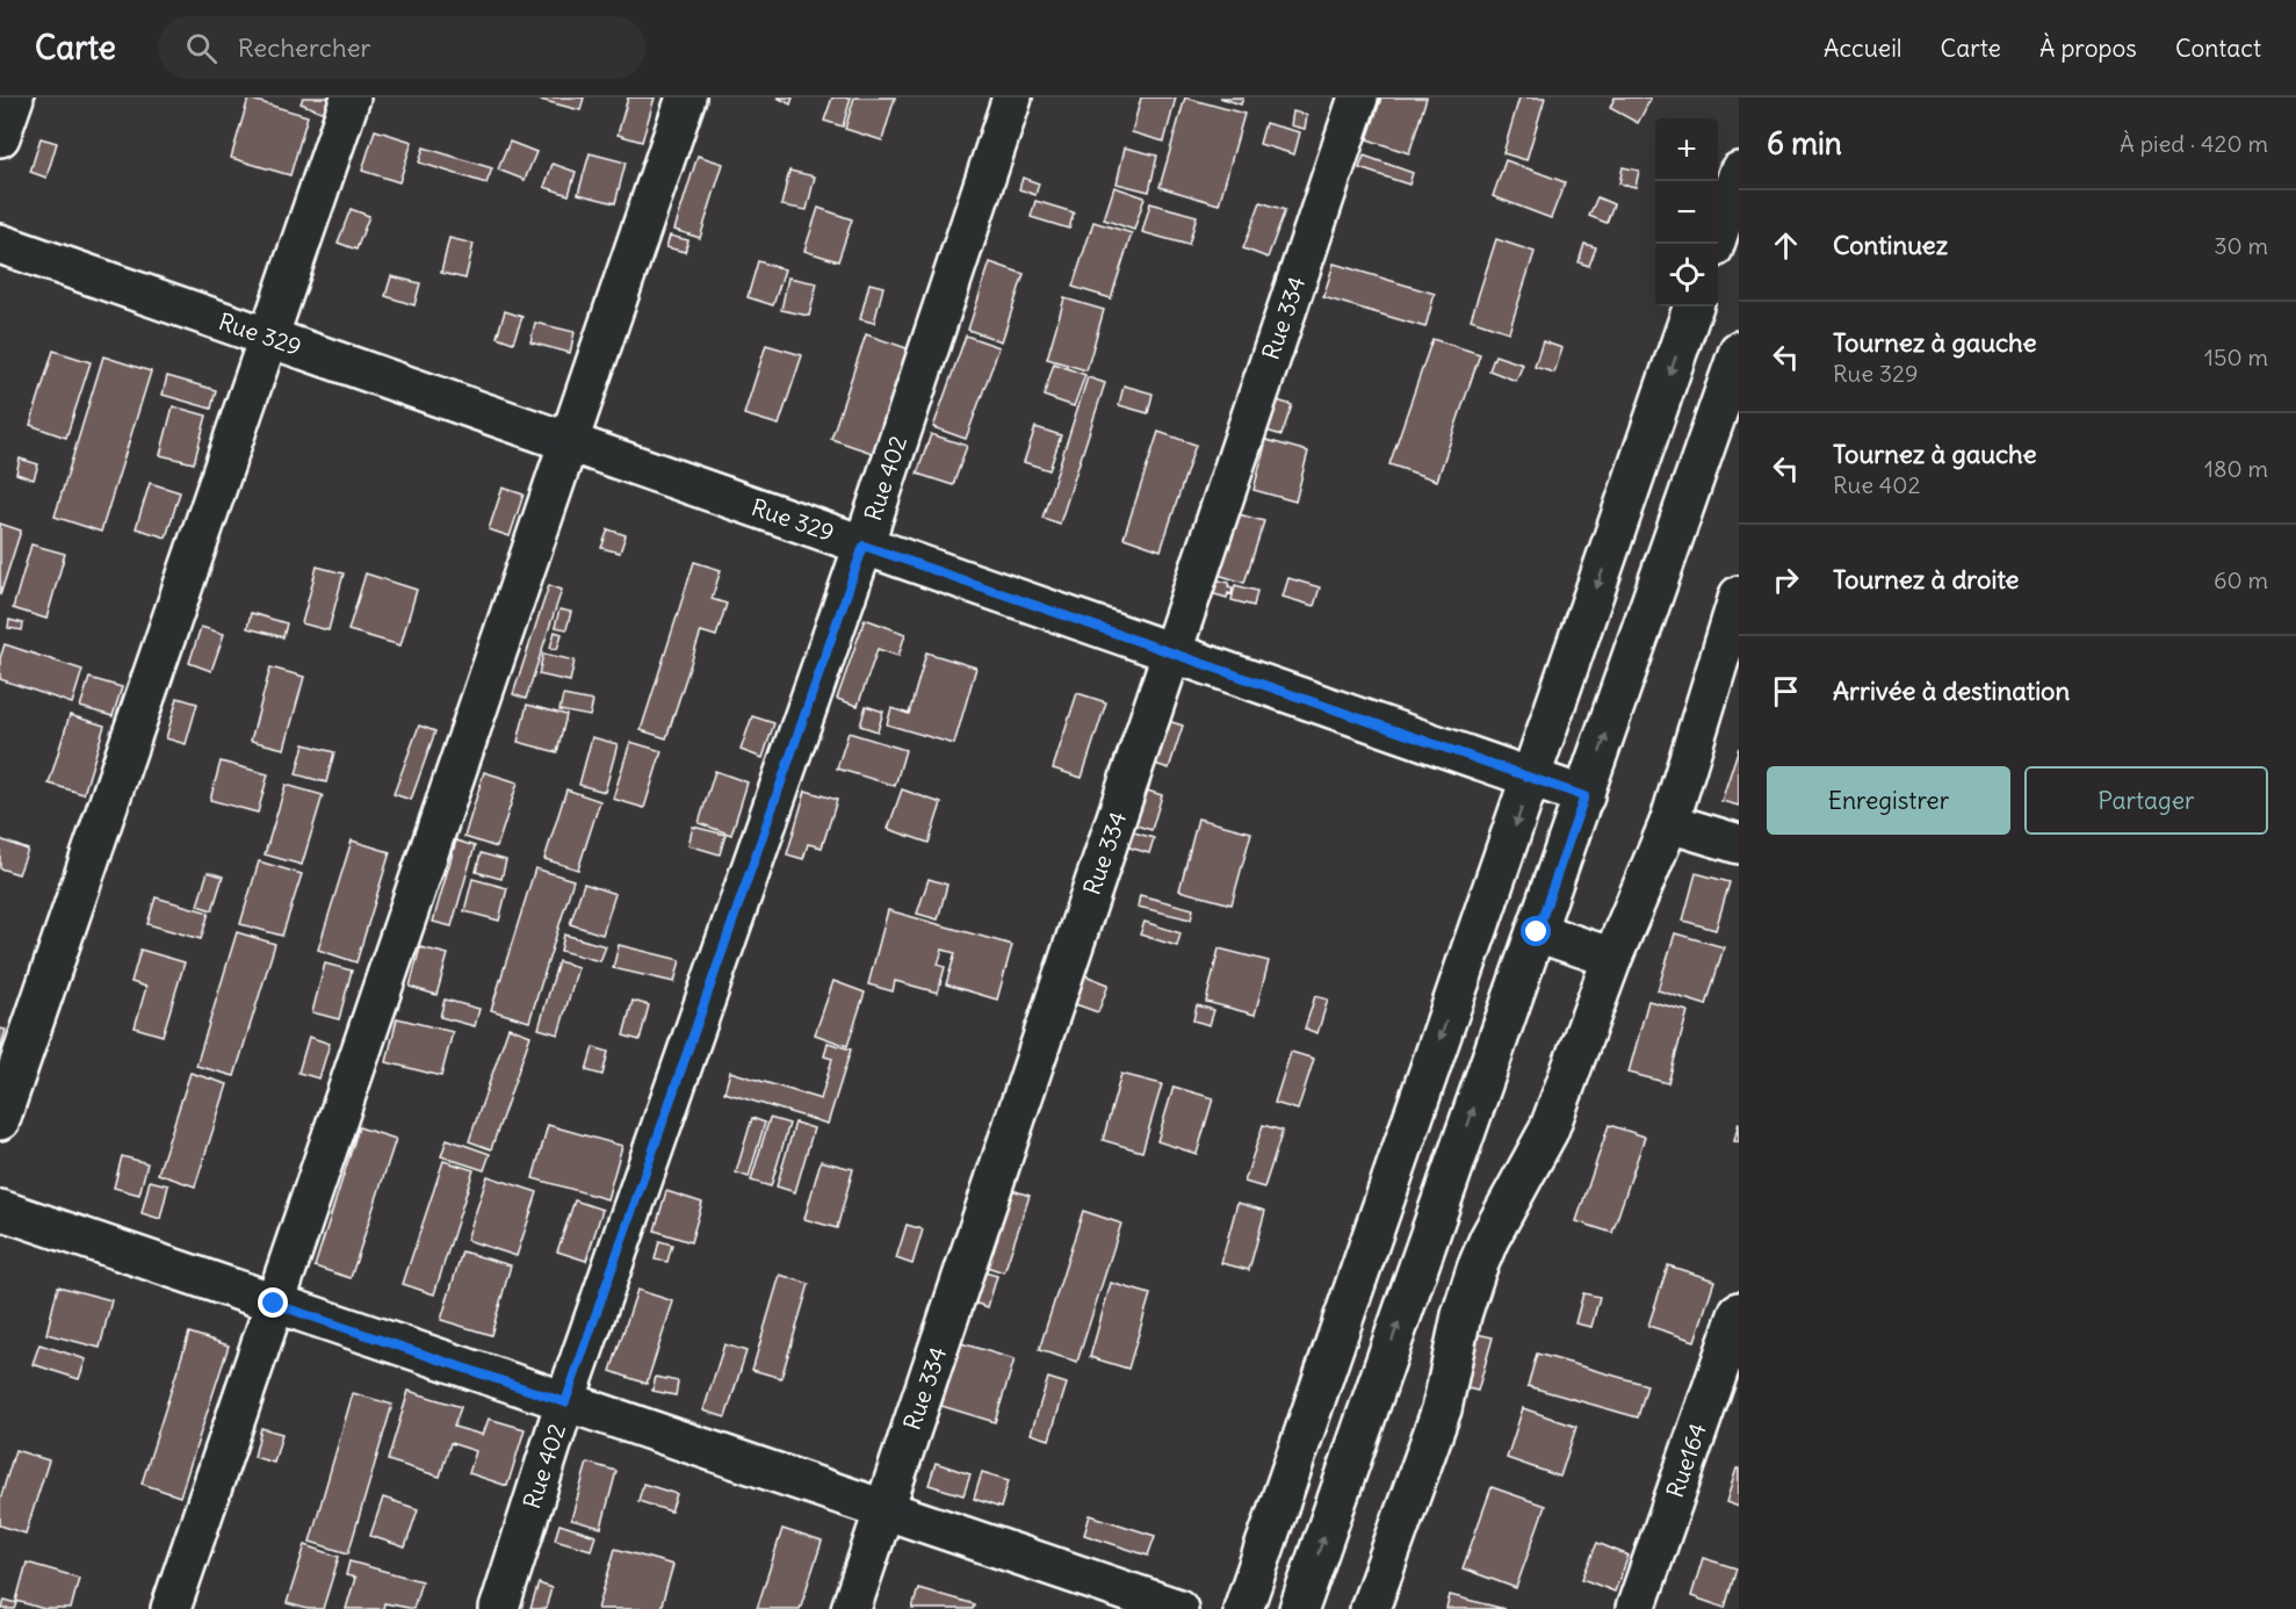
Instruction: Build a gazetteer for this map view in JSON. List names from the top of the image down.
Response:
{
  "streets": {
    "street": [
      "Rue 334",
      "Rue 329",
      "Rue 402",
      "Rue164"
    ]
  },
  "crossings": [
    ["Rue 334", "Rue 329"],
    ["Rue 329", "Rue 402"]
  ],
  "page": {
    "header": "Carte",
    "search": "Rechercher",
    "nav": [
      "Accueil",
      "Carte",
      "À propos",
      "Contact"
    ],
    "heading": ["6 min", "À pied · 420 m"],
    "map_buttons": ["+", "−"],
    "list": [
      ["Continuez", "30 m"],
      ["Tournez à gauche", "Rue 329", "150 m"],
      ["Tournez à gauche", "Rue 402", "180 m"],
      ["Tournez à droite", "60 m"],
      "Arrivée à destination"
    ],
    "buttons": ["Enregistrer", "Partager"]
  }
}
